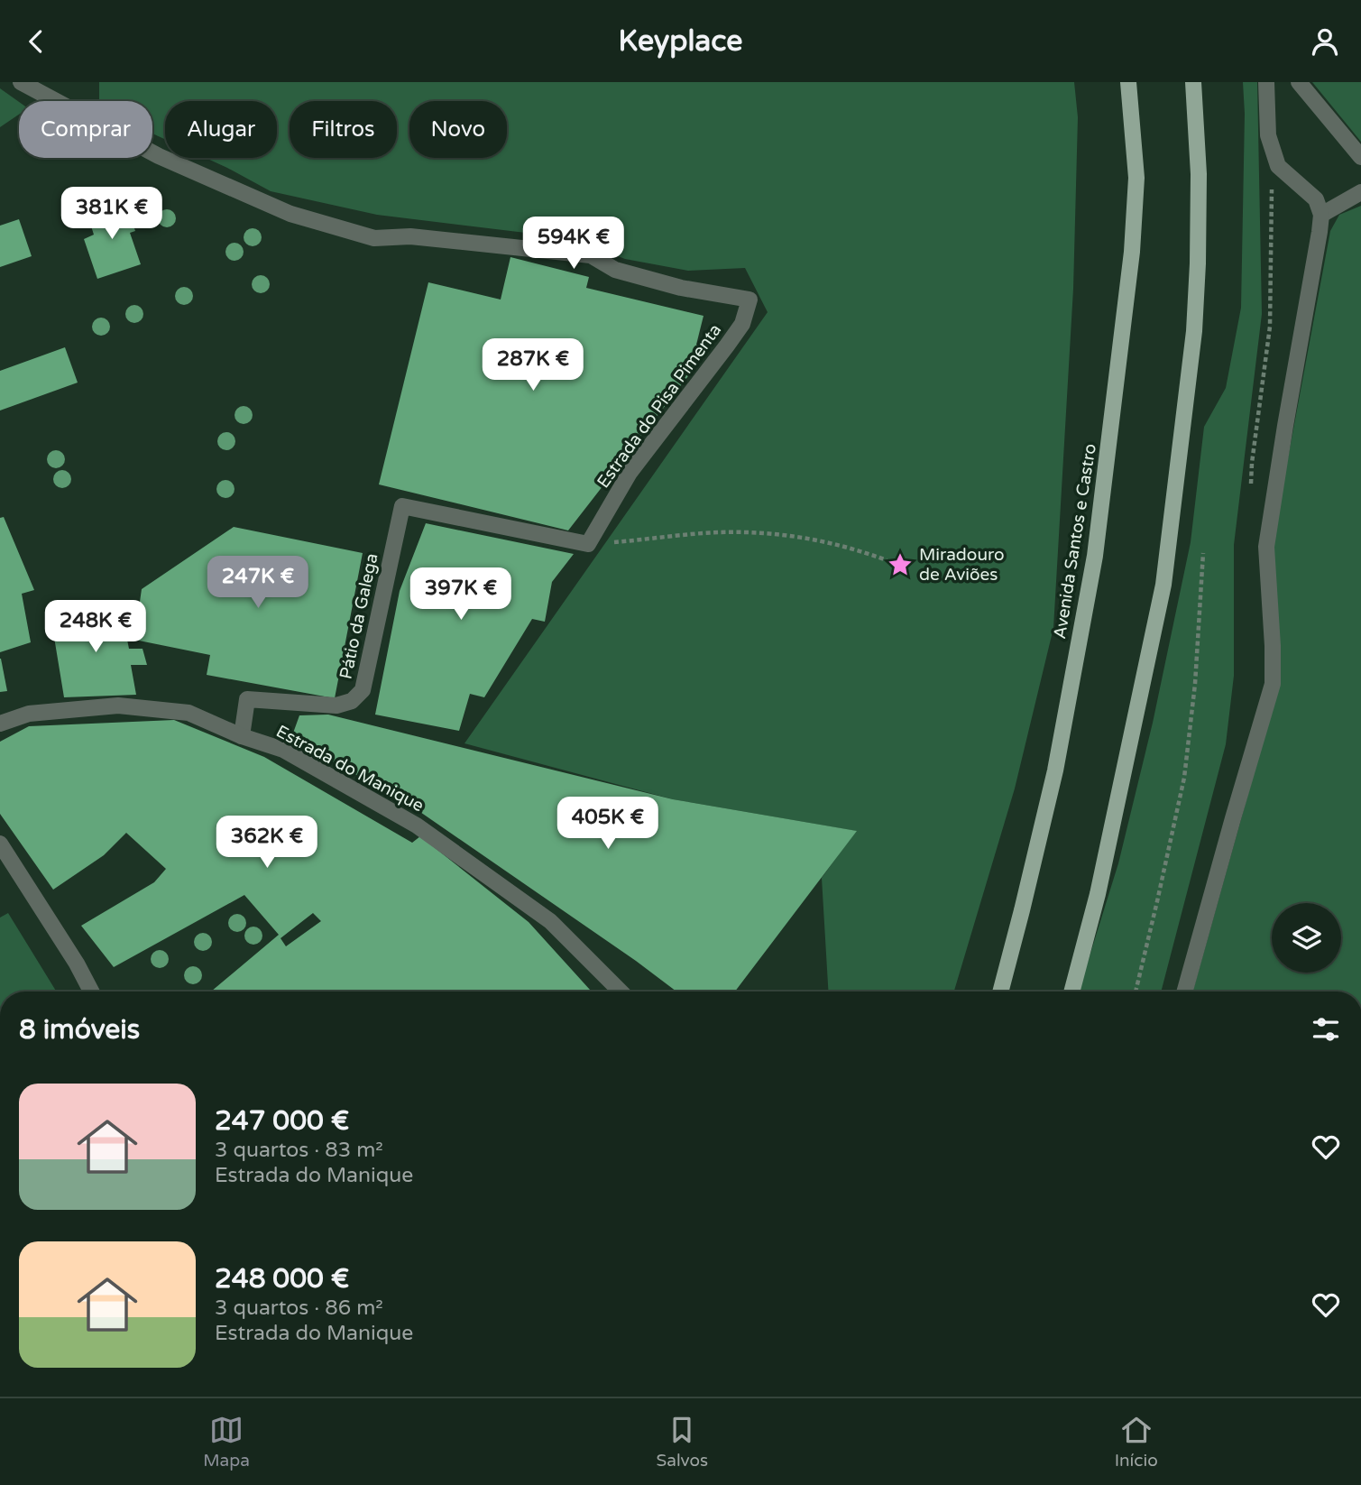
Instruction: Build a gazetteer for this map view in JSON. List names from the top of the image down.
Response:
{
  "streets": {
    "main road": ["Avenida Santos e Castro"],
    "street": ["Estrada do Pisa Pimenta", "Pátio da Galega", "Estrada do Manique"]
  },
  "crossings": [
    ["Estrada do Pisa Pimenta", "Pátio da Galega"],
    ["Pátio da Galega", "Estrada do Manique"]
  ],
  "places": {
    "place": ["Miradouro de Aviões"]
  },
  "page": {
    "header": "Keyplace",
    "chip": [
      "Comprar",
      "Alugar",
      "Filtros",
      "Novo"
    ],
    "price": [
      "381K €",
      "594K €",
      "287K €",
      "247K €",
      "397K €",
      "248K €",
      "405K €",
      "362K €"
    ],
    "heading": "8 imóveis",
    "list": [
      {
        "name": "247 000 €",
        "note": "3 quartos · 83 m² · Estrada do Manique"
      },
      {
        "name": "248 000 €",
        "note": "3 quartos · 86 m² · Estrada do Manique"
      }
    ],
    "tabs": ["Mapa", "Salvos", "Início"]
  }
}
